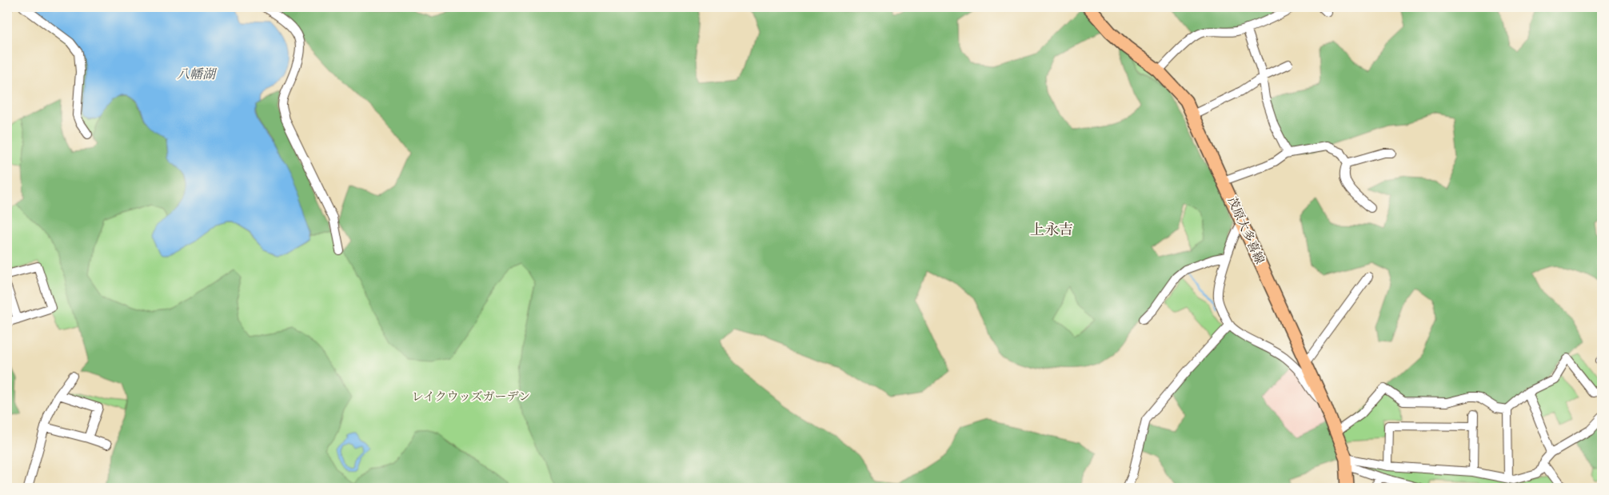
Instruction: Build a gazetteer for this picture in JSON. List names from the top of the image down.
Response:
{
  "streets": {
    "main road": ["茂原大多喜線"]
  },
  "districts": ["上永吉"],
  "water": ["八幡湖"],
  "parks": ["レイクウッズガーデン"]
}
